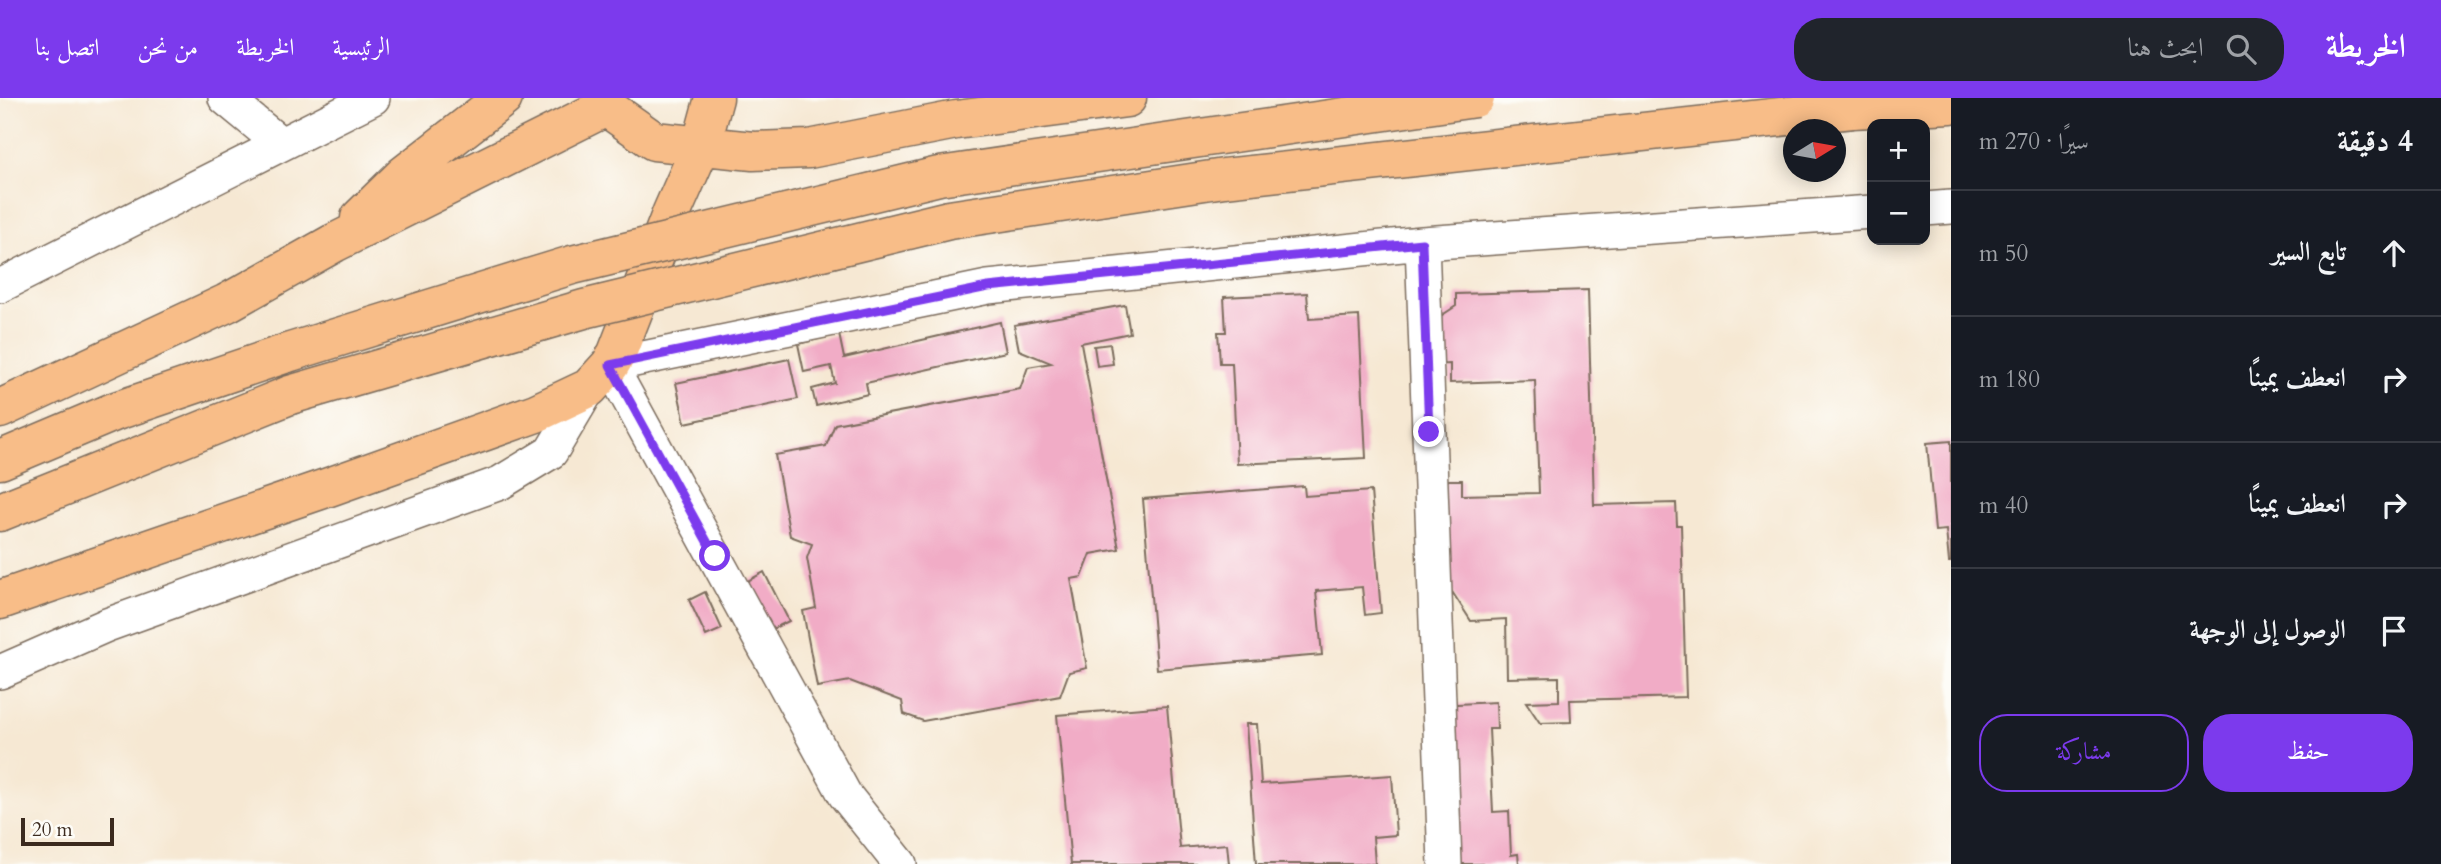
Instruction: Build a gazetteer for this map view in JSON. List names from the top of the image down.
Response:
{
  "scale_bar": "20 m",
  "north": "right",
  "page": {
    "header": "الخريطة",
    "search": "ابحث هنا",
    "nav": [
      "الرئيسية",
      "الخريطة",
      "من نحن",
      "اتصل بنا"
    ],
    "heading": ["4 دقيقة", "سيرًا · 270 m"],
    "map_buttons": ["+", "−"],
    "list": [
      ["تابع السير", "50 m"],
      ["انعطف يمينًا", "180 m"],
      ["انعطف يمينًا", "40 m"],
      "الوصول إلى الوجهة"
    ],
    "buttons": ["حفظ", "مشاركة"],
    "scale": "20 m"
  }
}
